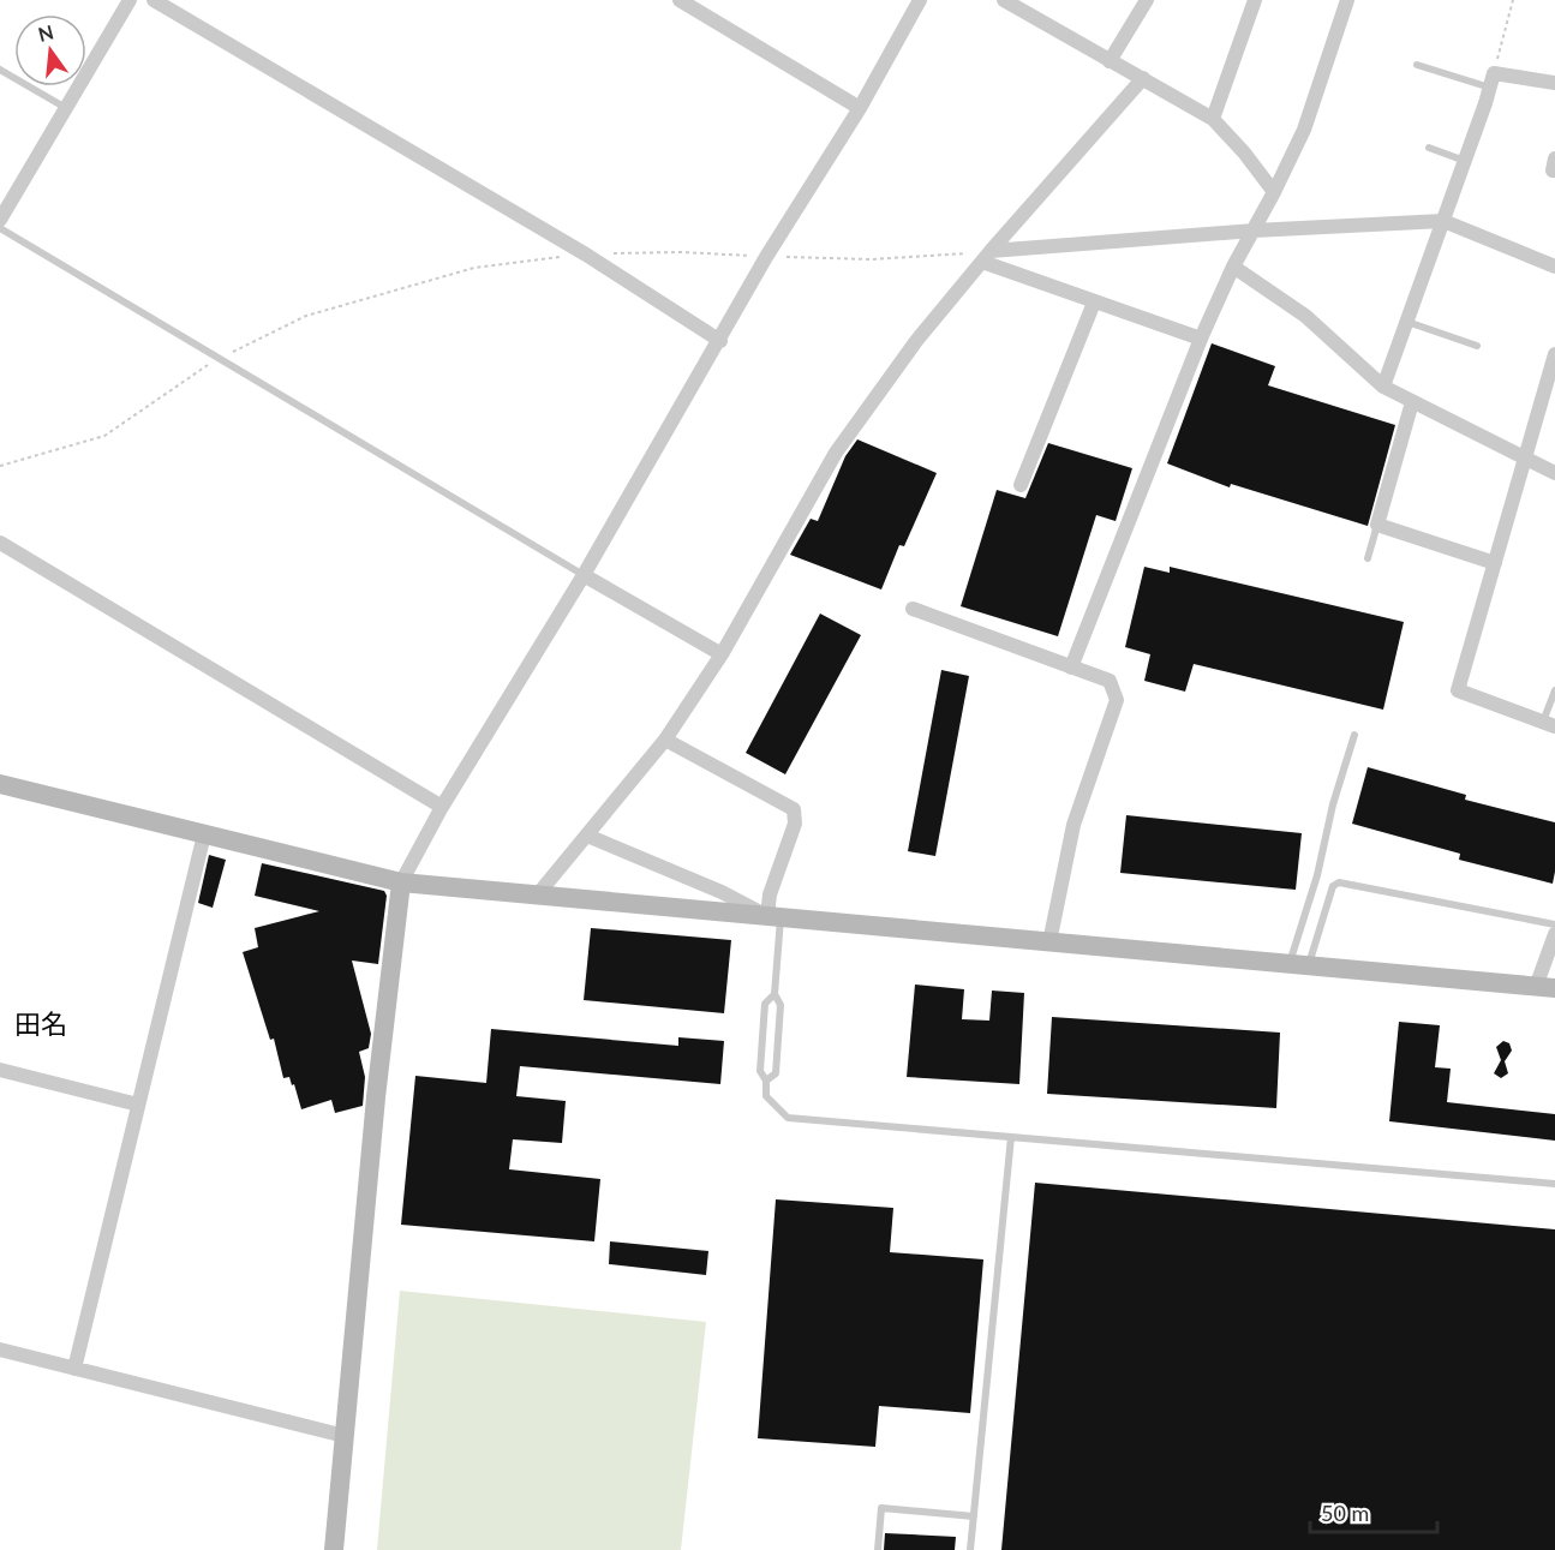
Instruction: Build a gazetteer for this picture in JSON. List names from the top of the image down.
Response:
{
  "districts": ["田名"],
  "scale_bar": "50 m",
  "north": "top"
}
